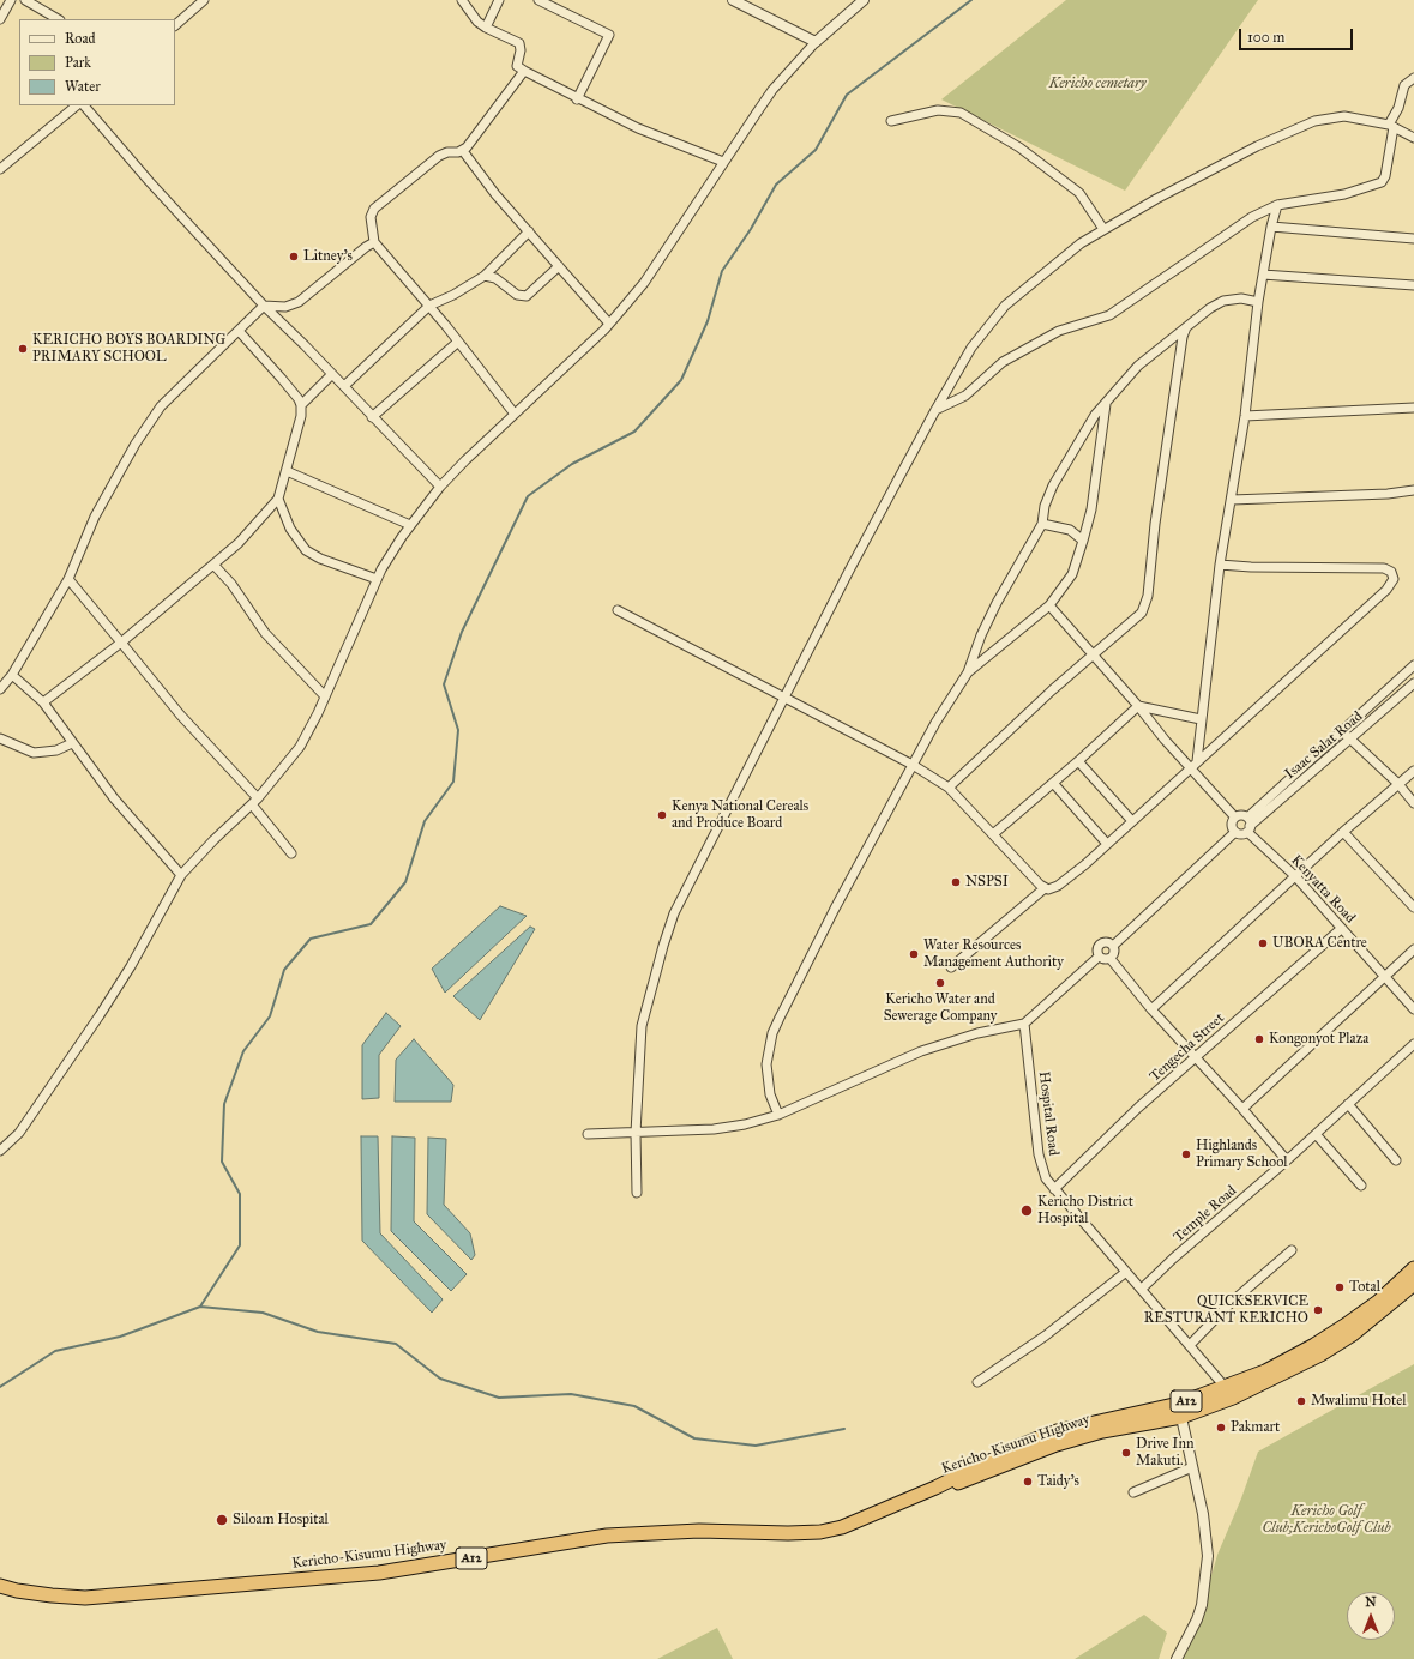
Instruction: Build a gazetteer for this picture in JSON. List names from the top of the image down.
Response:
{
  "streets": {
    "highway": ["A12", "Kericho-Kisumu Highway"],
    "street": [
      "Isaac Salat Road",
      "Kenyatta Road",
      "Tengecha Street",
      "Hospital Road",
      "Temple Road"
    ]
  },
  "crossings": [
    ["Isaac Salat Road", "Kenyatta Road"],
    ["Kenyatta Road", "Tengecha Street"],
    ["Tengecha Street", "Hospital Road"],
    ["Hospital Road", "Temple Road"],
    ["Hospital Road", "Kericho-Kisumu Highway"]
  ],
  "parks": ["Kericho cemetary", "Kericho Golf Club;KerichoGolf Club"],
  "places": [
    "Litney's",
    "KERICHO BOYS BOARDING PRIMARY SCHOOL",
    "Kenya National Cereals and Produce Board",
    "NSPSI",
    "UBORA Centre",
    "Water Resources Management Authority",
    "Kericho Water and Sewerage Company",
    "Kongonyot Plaza",
    "Highlands Primary School",
    "Kericho District Hospital",
    "Total",
    "QUICKSERVICE RESTURANT KERICHO",
    "Mwalimu Hotel",
    "Pakmart",
    "Drive Inn Makuti.",
    "Taidy's",
    "Siloam Hospital"
  ],
  "legend": ["Road", "Park", "Water"],
  "scale_bar": "100 m",
  "north": "top"
}
